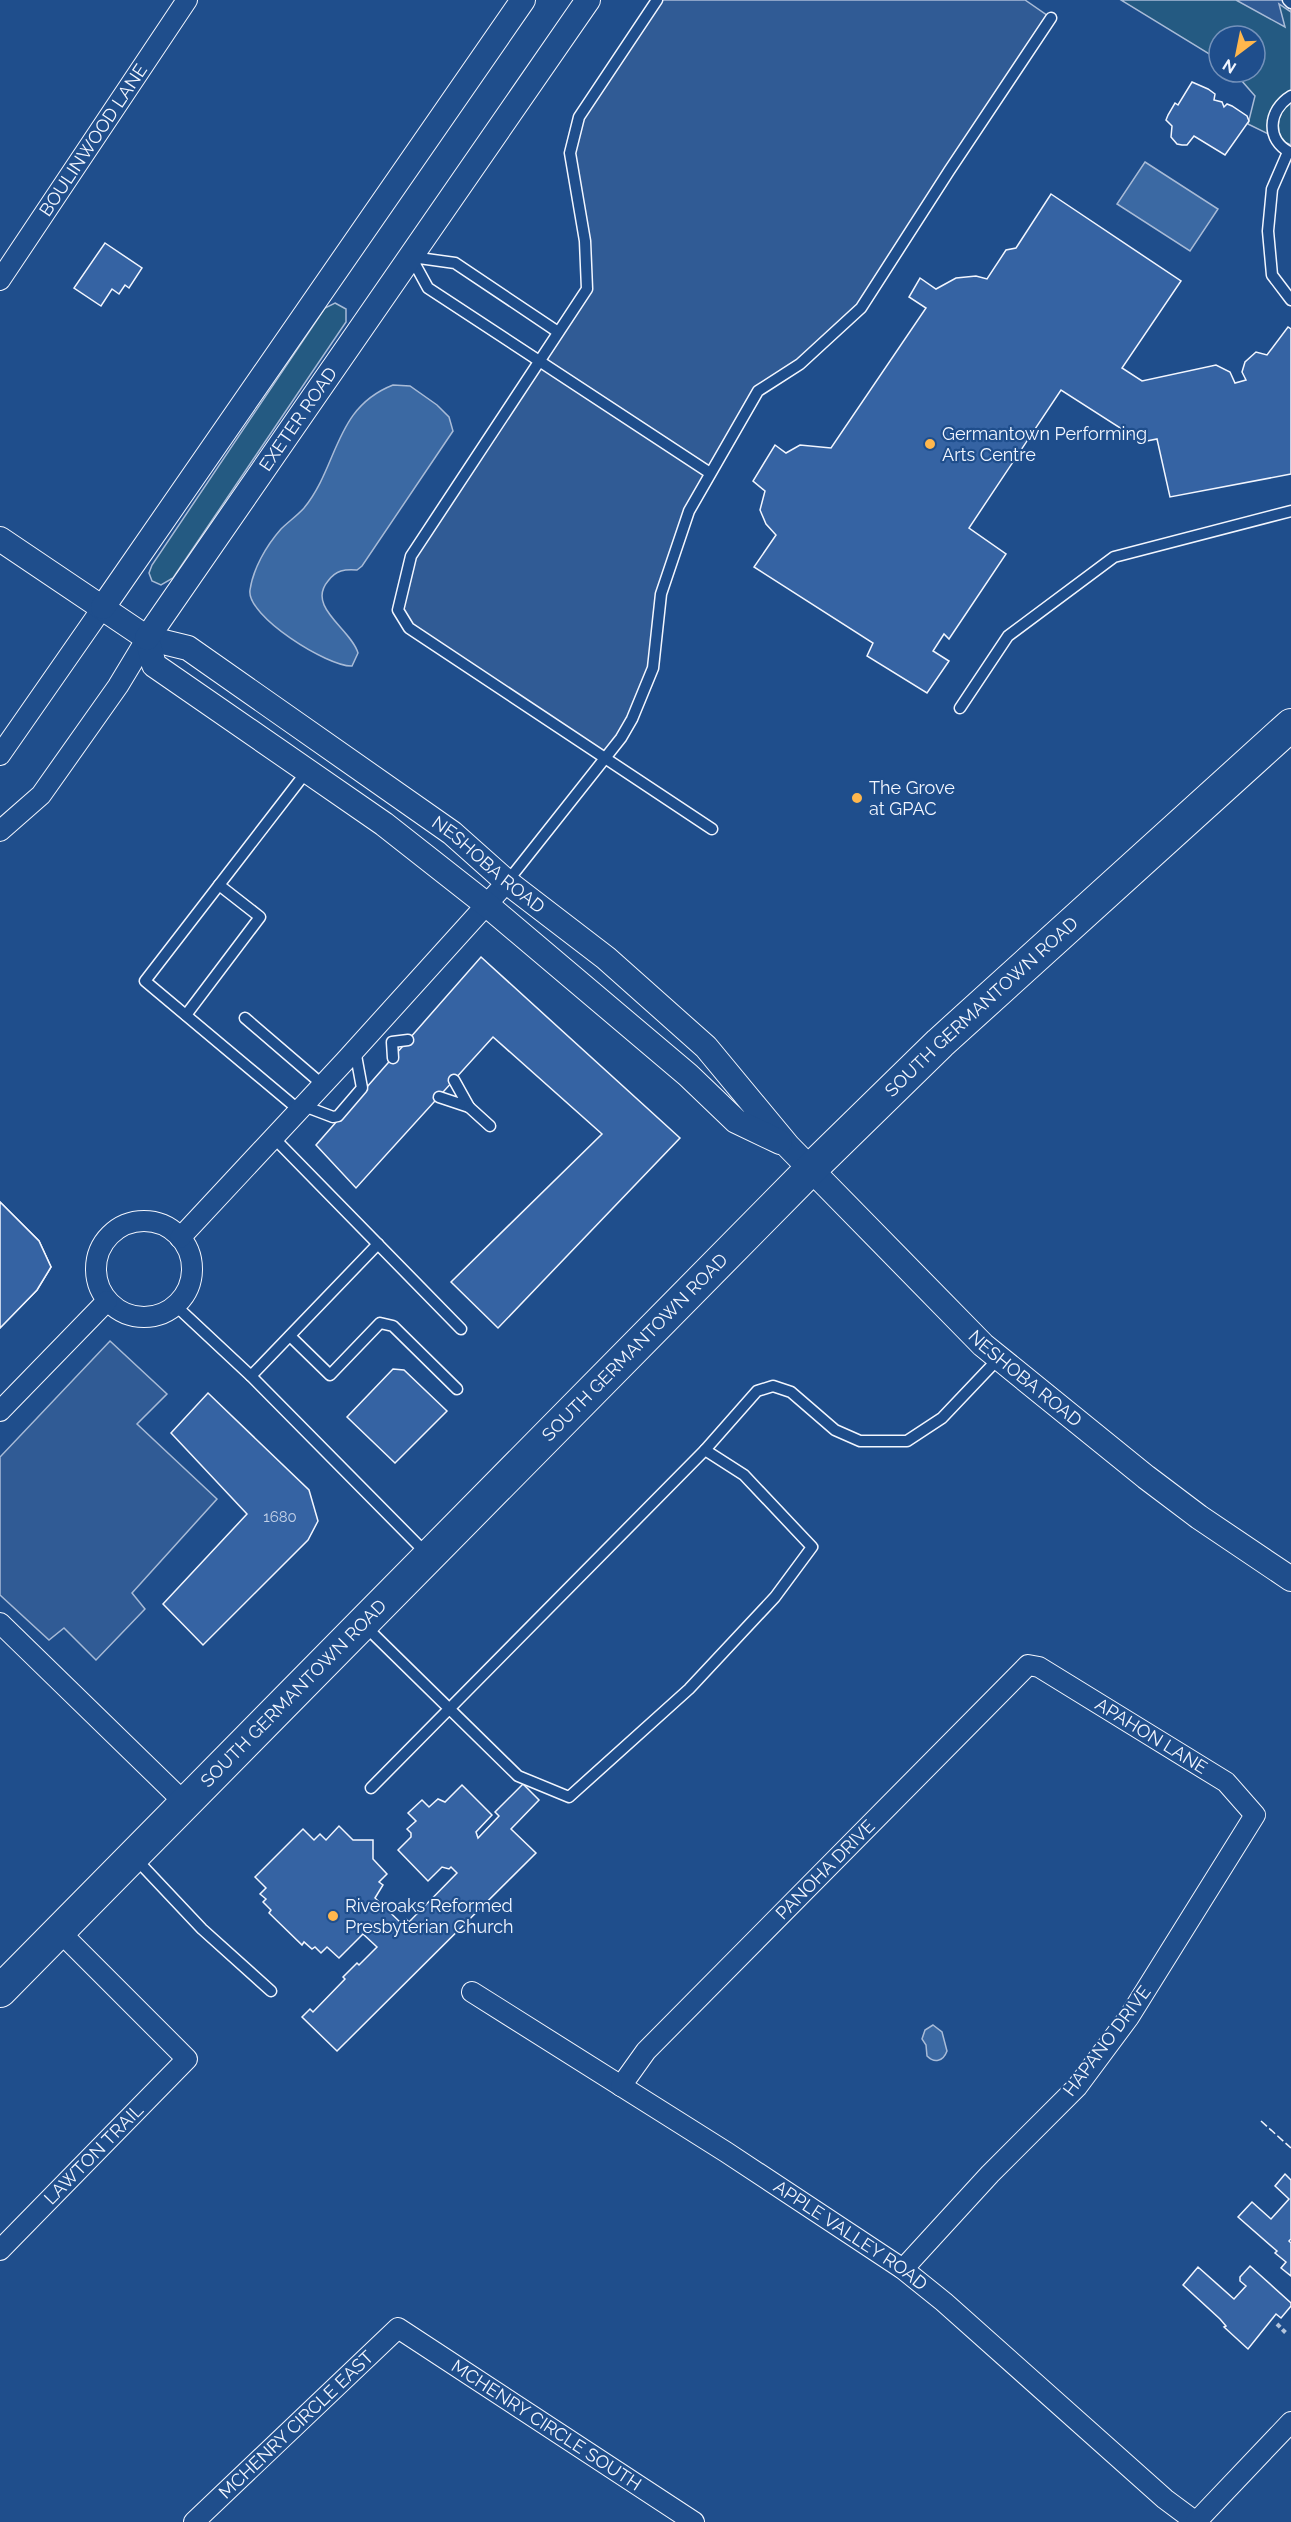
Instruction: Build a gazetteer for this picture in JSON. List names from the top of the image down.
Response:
{
  "streets": {
    "main road": ["SOUTH GERMANTOWN ROAD"],
    "street": [
      "BOULINWOOD LANE",
      "EXETER ROAD",
      "NESHOBA ROAD",
      "APAHON LANE",
      "PANOHA DRIVE",
      "HAPANO DRIVE",
      "LAWTON TRAIL",
      "APPLE VALLEY ROAD",
      "MCHENRY CIRCLE EAST",
      "MCHENRY CIRCLE SOUTH"
    ]
  },
  "crossings": [
    ["EXETER ROAD", "NESHOBA ROAD"],
    ["NESHOBA ROAD", "SOUTH GERMANTOWN ROAD"],
    ["SOUTH GERMANTOWN ROAD", "LAWTON TRAIL"],
    ["APAHON LANE", "PANOHA DRIVE"],
    ["APAHON LANE", "HAPANO DRIVE"],
    ["PANOHA DRIVE", "APPLE VALLEY ROAD"],
    ["HAPANO DRIVE", "APPLE VALLEY ROAD"],
    ["MCHENRY CIRCLE EAST", "MCHENRY CIRCLE SOUTH"]
  ],
  "places": ["Germantown Performing Arts Centre", "The Grove at GPAC", "Riveroaks Reformed Presbyterian Church"],
  "house_numbers": ["1680"],
  "north": "bottom left"
}
